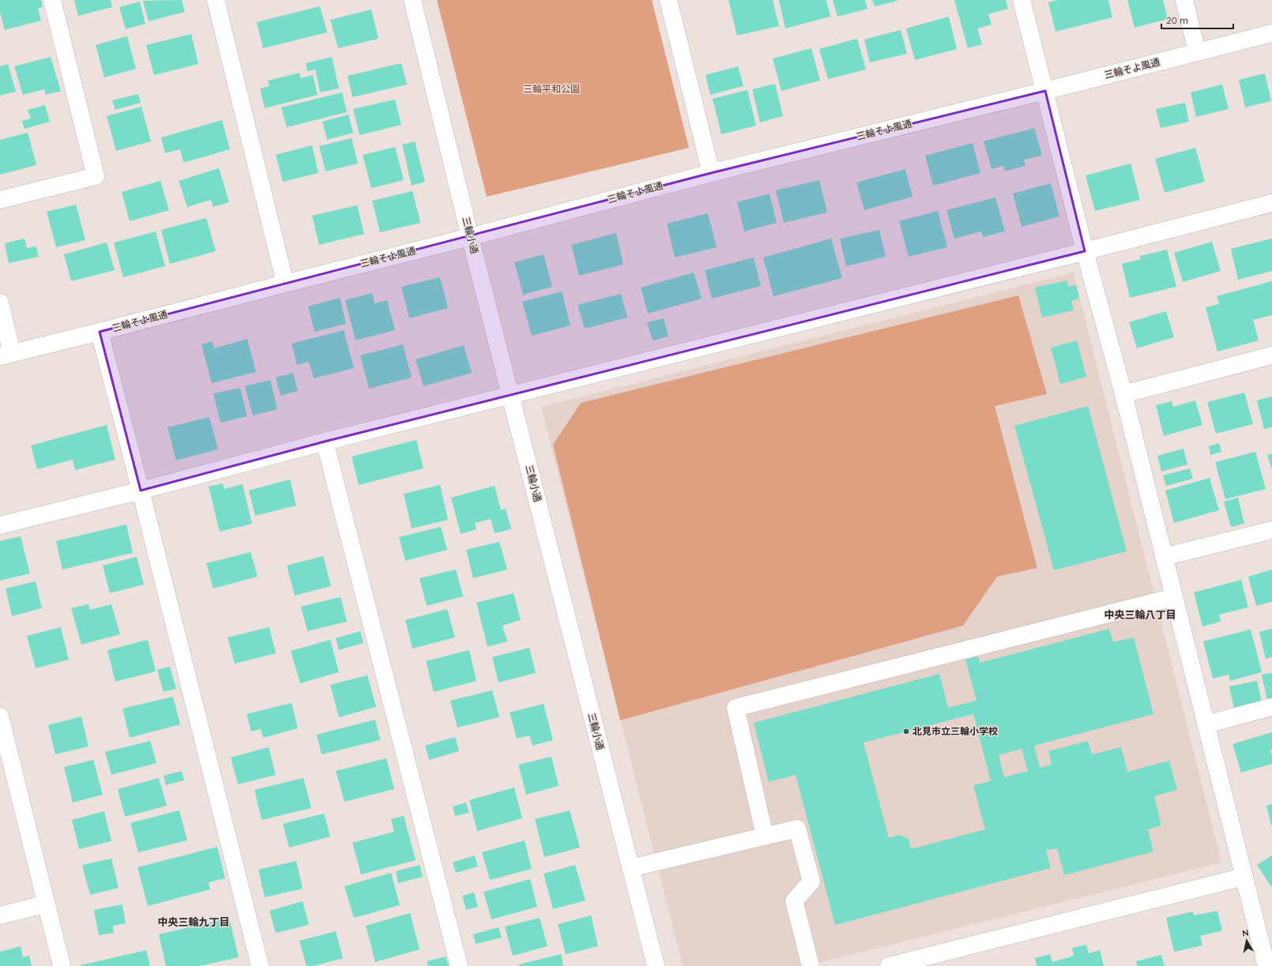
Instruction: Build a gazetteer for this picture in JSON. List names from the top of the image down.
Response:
{
  "streets": {
    "street": ["三輪そよ風通", "三輪小通"]
  },
  "crossings": [
    ["三輪そよ風通", "三輪小通"]
  ],
  "districts": ["中央三輪八丁目", "中央三輪九丁目"],
  "parks": ["三輪平和公園"],
  "places": ["北見市立三輪小学校"],
  "scale_bar": "20 m",
  "north": "top"
}
